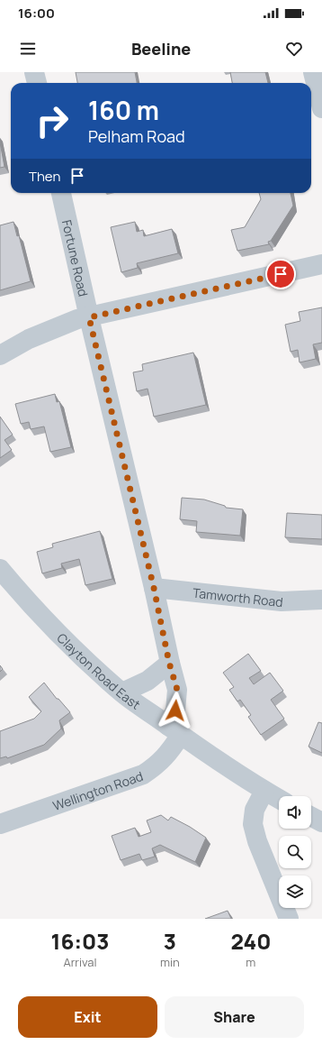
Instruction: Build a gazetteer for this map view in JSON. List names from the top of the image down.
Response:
{
  "streets": {
    "street": [
      "Fortune Road",
      "Tamworth Road",
      "Clayton Road East",
      "Wellington Road"
    ]
  },
  "crossings": [
    ["Fortune Road", "Tamworth Road"],
    ["Fortune Road", "Clayton Road East"],
    ["Fortune Road", "Wellington Road"],
    ["Clayton Road East", "Wellington Road"]
  ],
  "page": {
    "status": "16:00",
    "header": "Beeline",
    "turn": ["160 m", "Pelham Road"],
    "then": "Then",
    "eta": [
      "16:03",
      "Arrival",
      "3",
      "min",
      "240",
      "m"
    ],
    "buttons": ["Exit", "Share"]
  }
}
